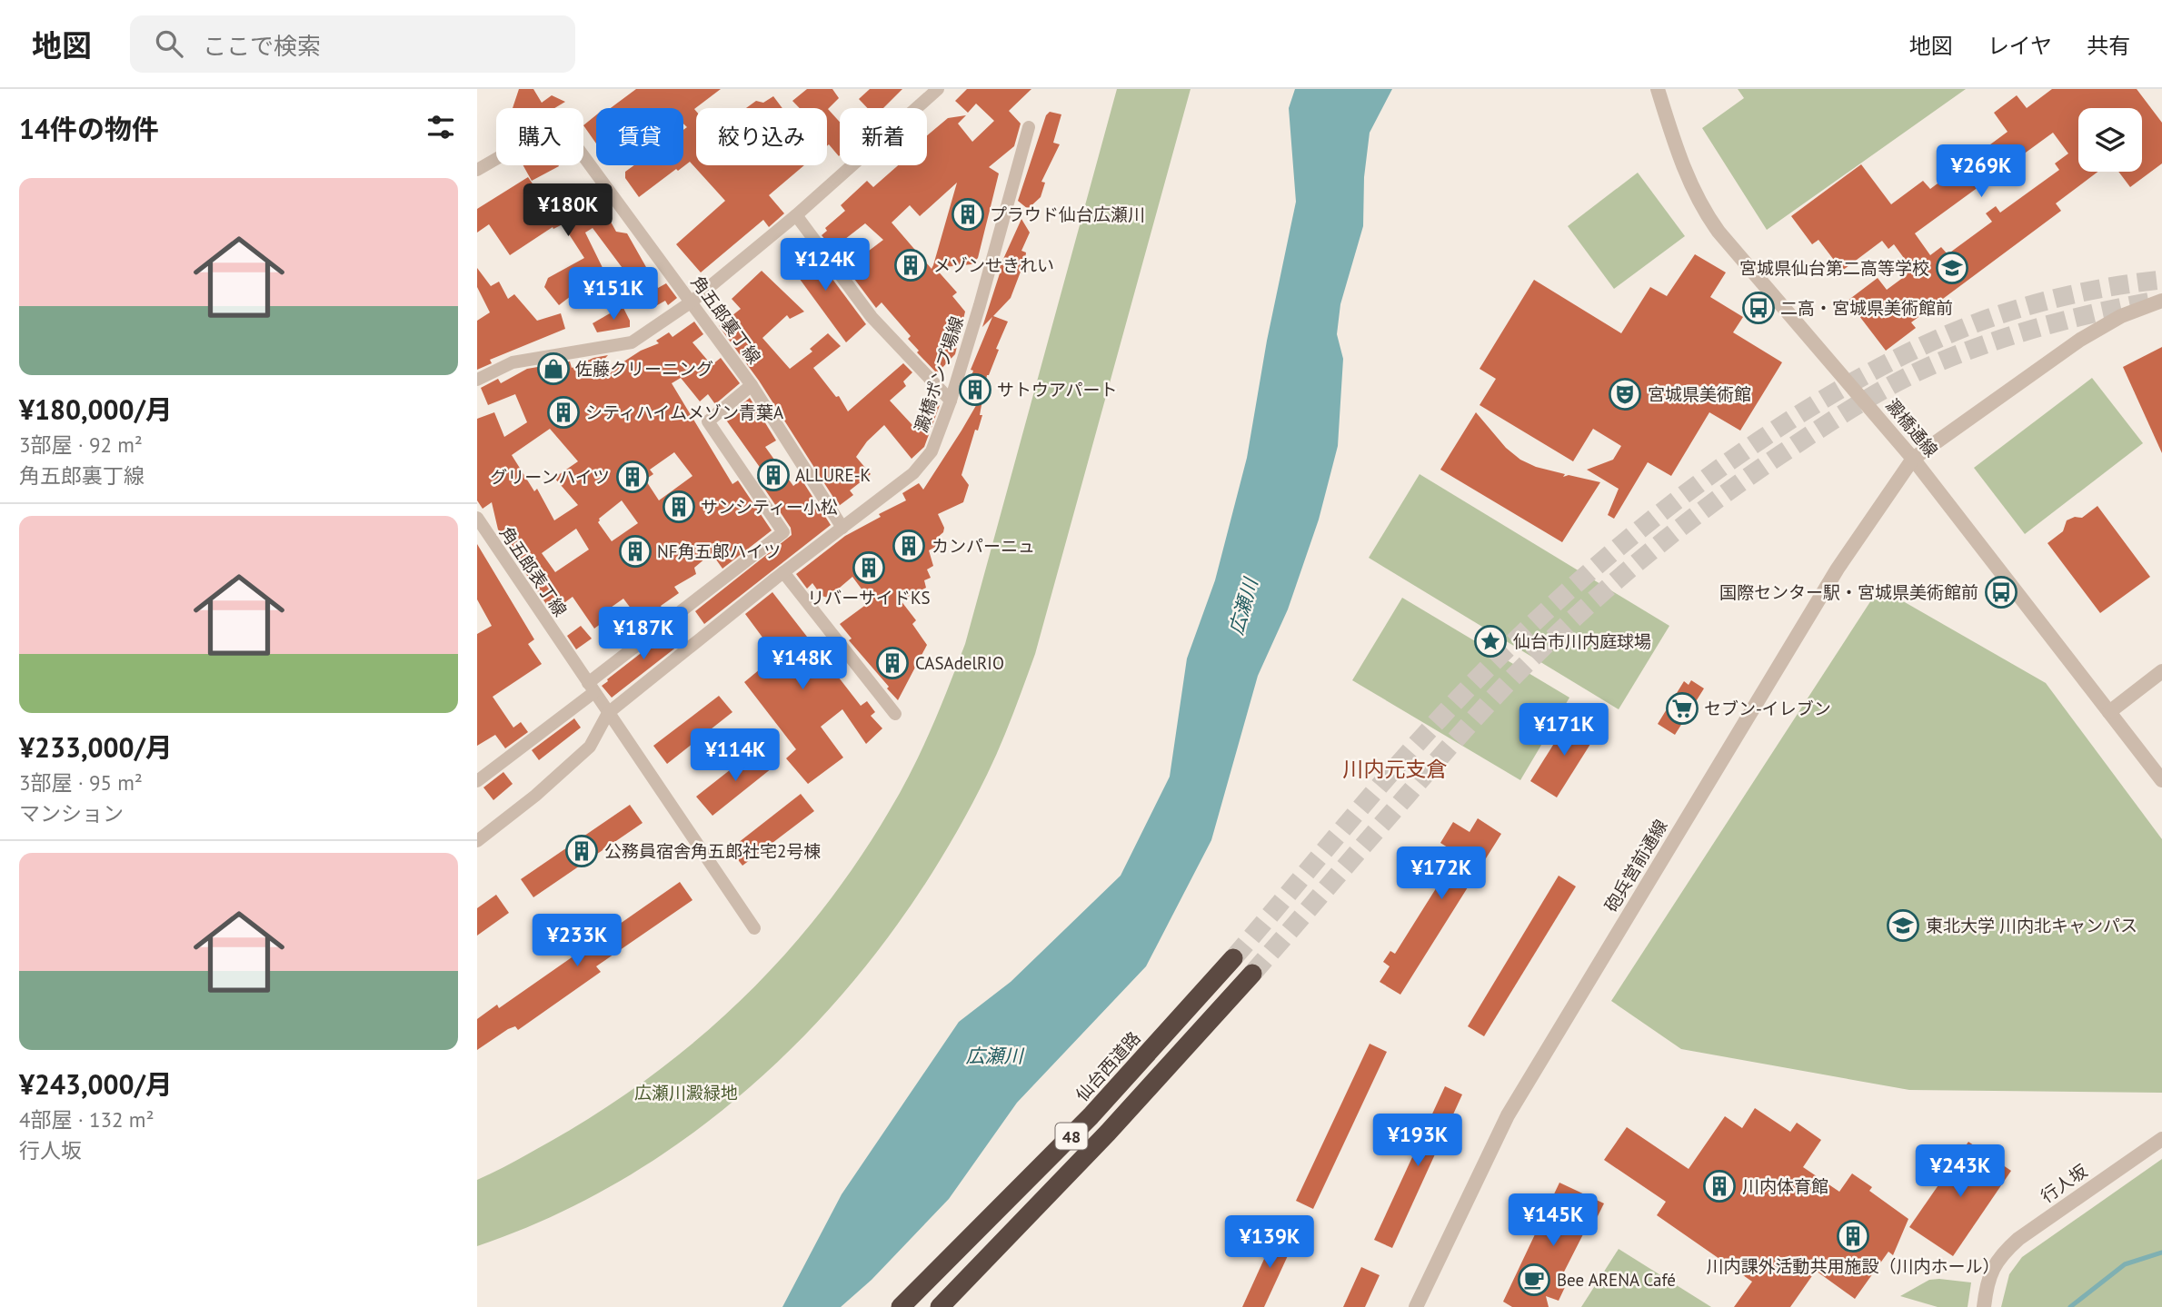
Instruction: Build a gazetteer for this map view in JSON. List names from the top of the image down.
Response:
{
  "streets": {
    "highway": ["仙台西道路", "48"],
    "street": [
      "角五郎裏丁線",
      "澱橋ポンプ場線",
      "澱橋通線",
      "角五郎表丁線",
      "砲兵営前通線",
      "行人坂"
    ]
  },
  "crossings": [
    ["角五郎裏丁線", "角五郎表丁線"],
    ["澱橋ポンプ場線", "角五郎表丁線"],
    ["澱橋通線", "砲兵営前通線"]
  ],
  "districts": ["川内元支倉"],
  "water": ["広瀬川"],
  "parks": ["広瀬川澱緑地"],
  "places": {
    "building": [
      "プラウド仙台広瀬川",
      "メゾンせきれい",
      "サトウアパート",
      "シティハイムメゾン青葉A",
      "ALLURE-K",
      "グリーンハイツ",
      "サンシティー小松",
      "カンパーニュ",
      "NF角五郎ハイツ",
      "リバーサイドKS",
      "CASAdelRIO",
      "公務員宿舎角五郎社宅2号棟",
      "川内体育館",
      "川内課外活動共用施設（川内ホール）"
    ],
    "school or university": ["宮城県仙台第二高等学校", "東北大学 川内北キャンパス"],
    "bus stop": ["二高・宮城県美術館前", "国際センター駅・宮城県美術館前"],
    "shop": ["佐藤クリーニング"],
    "theatre": ["宮城県美術館"],
    "place": ["仙台市川内庭球場"],
    "supermarket": ["セブン-イレブン"],
    "cafe": ["Bee ARENA Café"]
  },
  "page": {
    "header": "地図",
    "search": "ここで検索",
    "nav": ["地図", "レイヤ", "共有"],
    "heading": "14件の物件",
    "chip": [
      "購入",
      "賃貸",
      "絞り込み",
      "新着"
    ],
    "price": [
      "¥269K",
      "¥180K",
      "¥124K",
      "¥151K",
      "¥187K",
      "¥148K",
      "¥171K",
      "¥114K",
      "¥172K",
      "¥233K",
      "¥193K",
      "¥243K",
      "¥145K",
      "¥139K"
    ],
    "list": [
      {
        "name": "¥180,000/月",
        "note": "3部屋 · 92 m² · 角五郎裏丁線"
      },
      {
        "name": "¥233,000/月",
        "note": "3部屋 · 95 m² · マンション"
      },
      {
        "name": "¥243,000/月",
        "note": "4部屋 · 132 m² · 行人坂"
      }
    ]
  }
}
